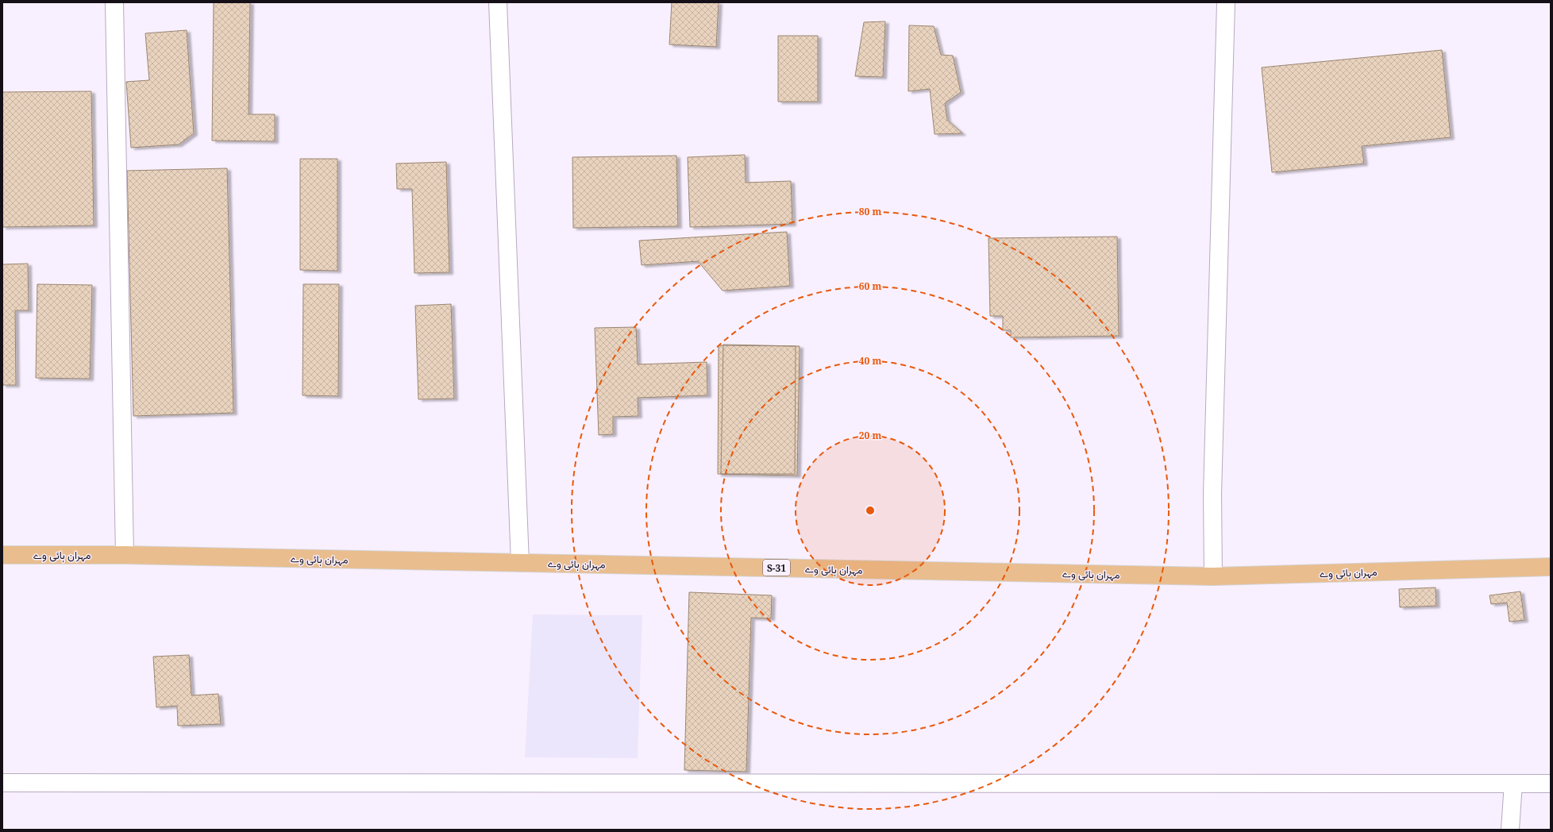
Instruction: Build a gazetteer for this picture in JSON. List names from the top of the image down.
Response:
{
  "streets": {
    "main road": ["مہران ہائی وے", "S-31"]
  },
  "rings": [
    "80 m",
    "60 m",
    "40 m",
    "20 m"
  ]
}
